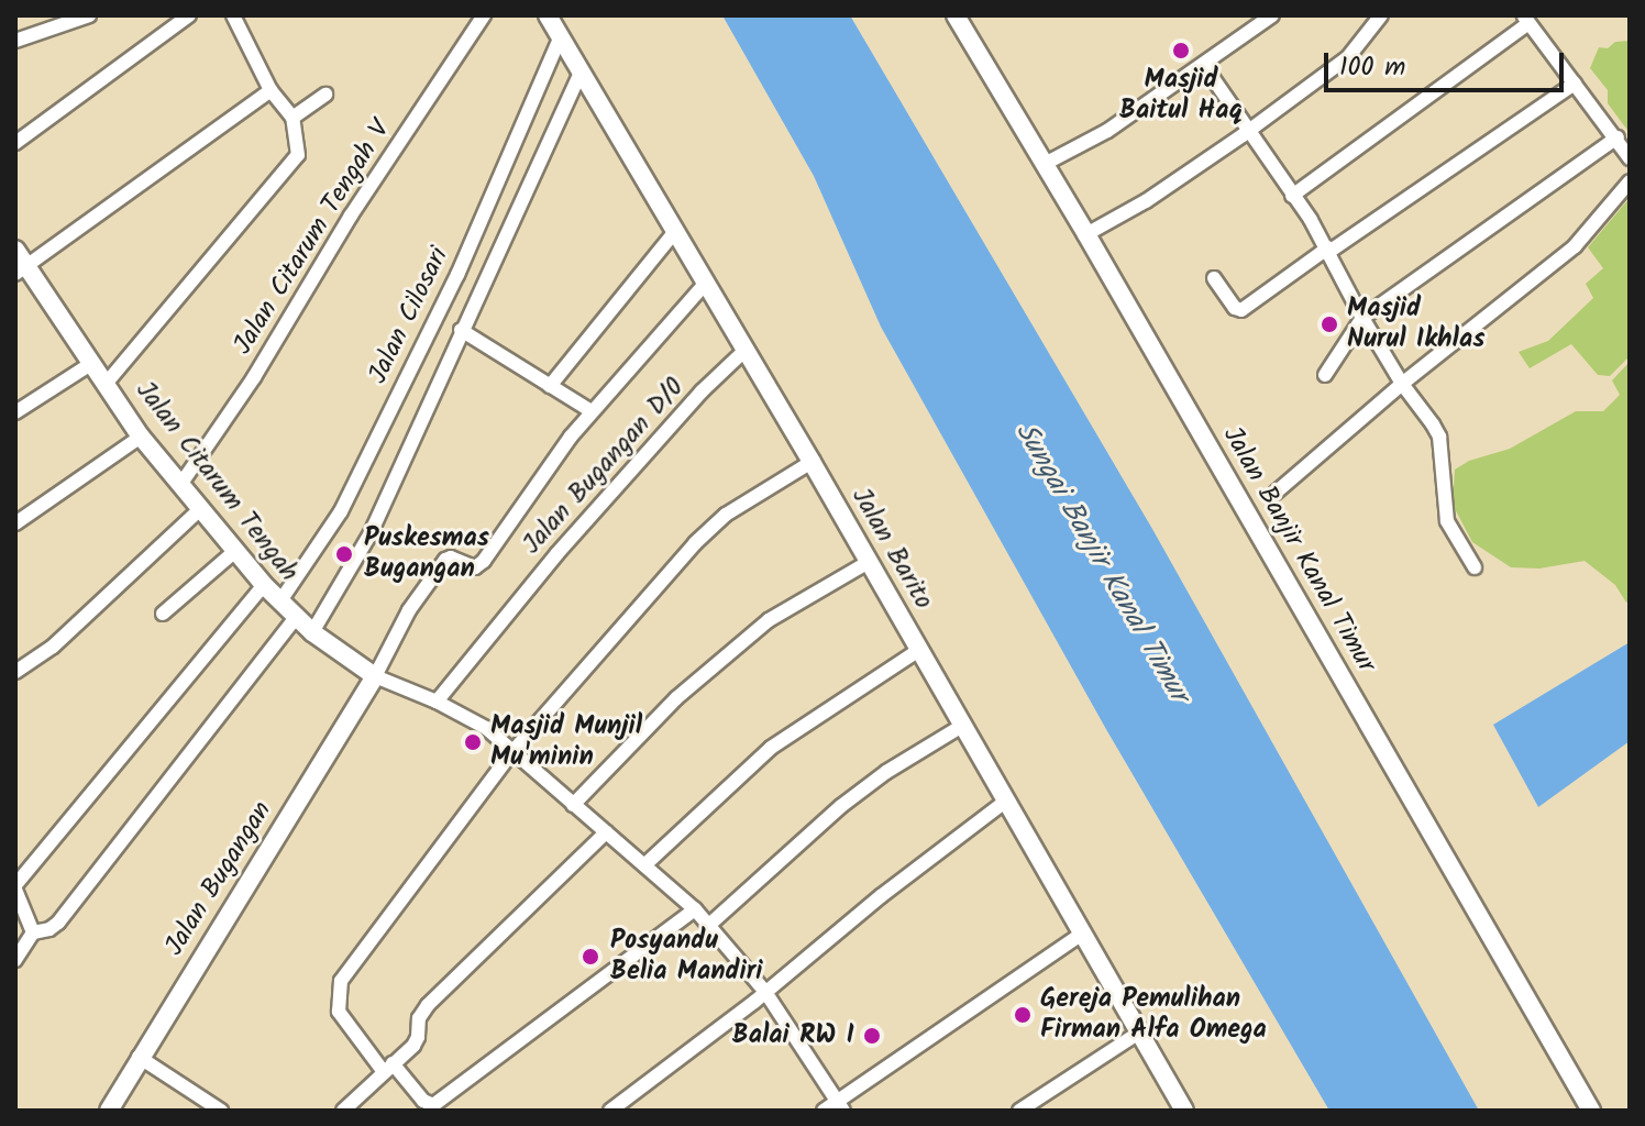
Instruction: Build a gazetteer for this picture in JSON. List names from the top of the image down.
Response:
{
  "streets": {
    "street": [
      "Jalan Citarum Tengah V",
      "Jalan Cilosari",
      "Jalan Bugangan D/0",
      "Jalan Citarum Tengah",
      "Jalan Barito",
      "Jalan Banjir Kanal Timur",
      "Jalan Bugangan"
    ]
  },
  "crossings": [
    ["Jalan Citarum Tengah V", "Jalan Citarum Tengah"],
    ["Jalan Cilosari", "Jalan Citarum Tengah"],
    ["Jalan Cilosari", "Jalan Barito"],
    ["Jalan Bugangan D/0", "Jalan Barito"],
    ["Jalan Citarum Tengah", "Jalan Bugangan"]
  ],
  "water": ["Sungai Banjir Kanal Timur"],
  "places": [
    "Masjid Baitul Haq",
    "Masjid Nurul Ikhlas",
    "Puskesmas Bugangan",
    "Masjid Munjil Mu'minin",
    "Posyandu Belia Mandiri",
    "Gereja Pemulihan Firman Alfa Omega",
    "Balai RW I"
  ],
  "scale_bar": "100 m"
}
